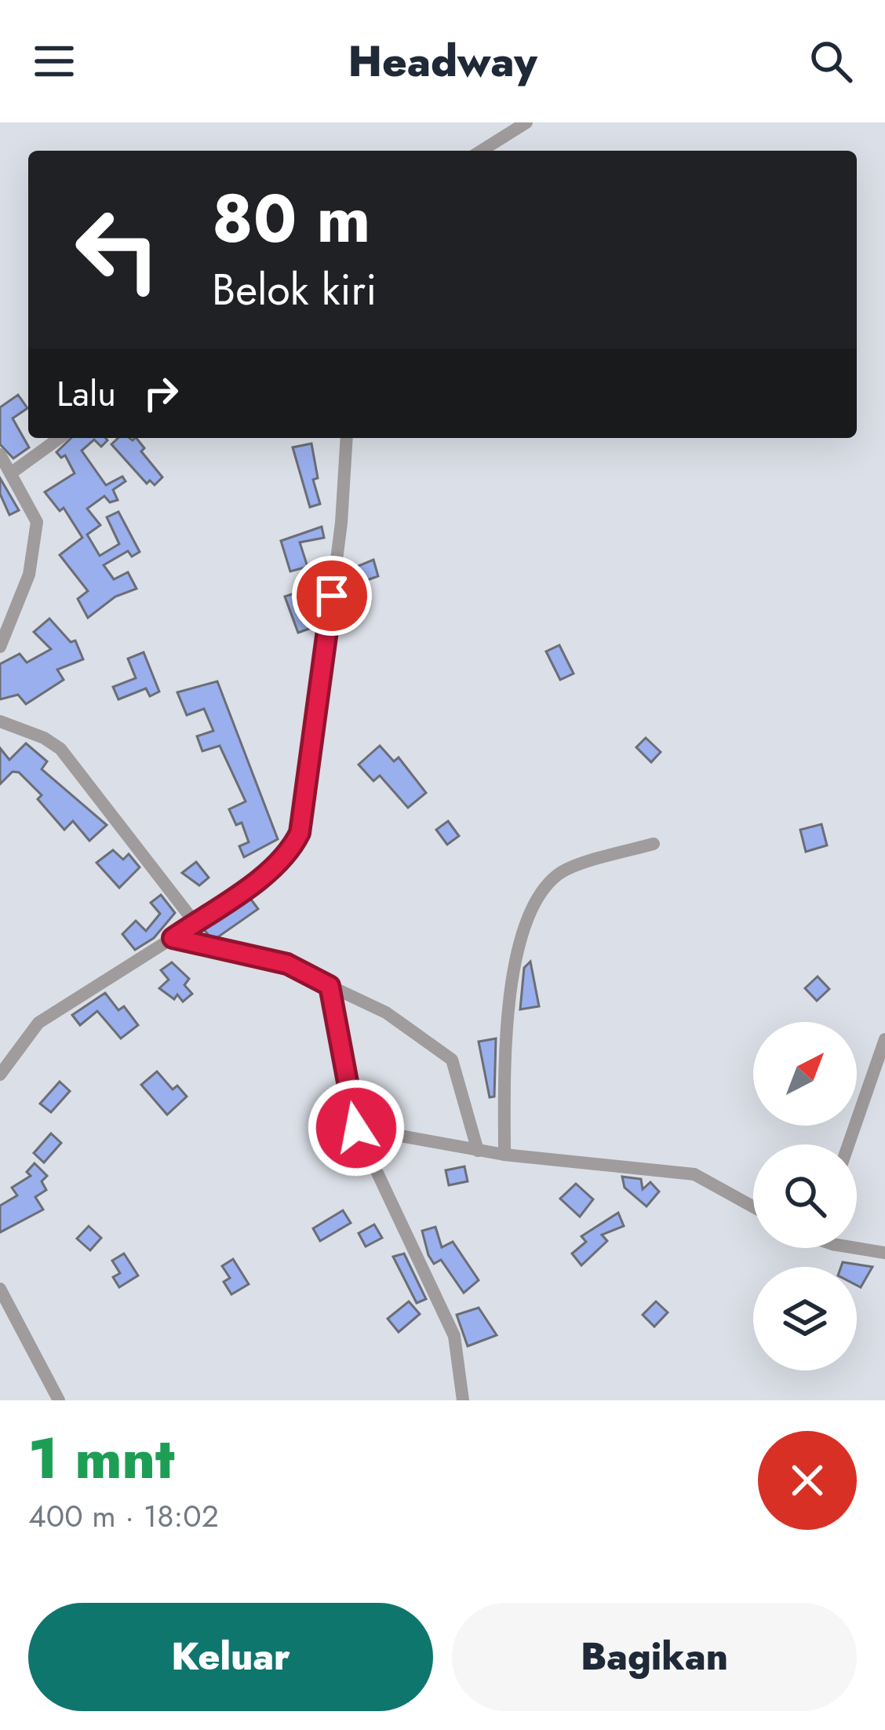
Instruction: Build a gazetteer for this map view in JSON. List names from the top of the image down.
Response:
{
  "north": "top right",
  "page": {
    "header": "Headway",
    "turn": ["80 m", "Belok kiri"],
    "then": "Lalu",
    "heading": ["1 mnt", "400 m · 18:02"],
    "buttons": ["Keluar", "Bagikan"]
  }
}
